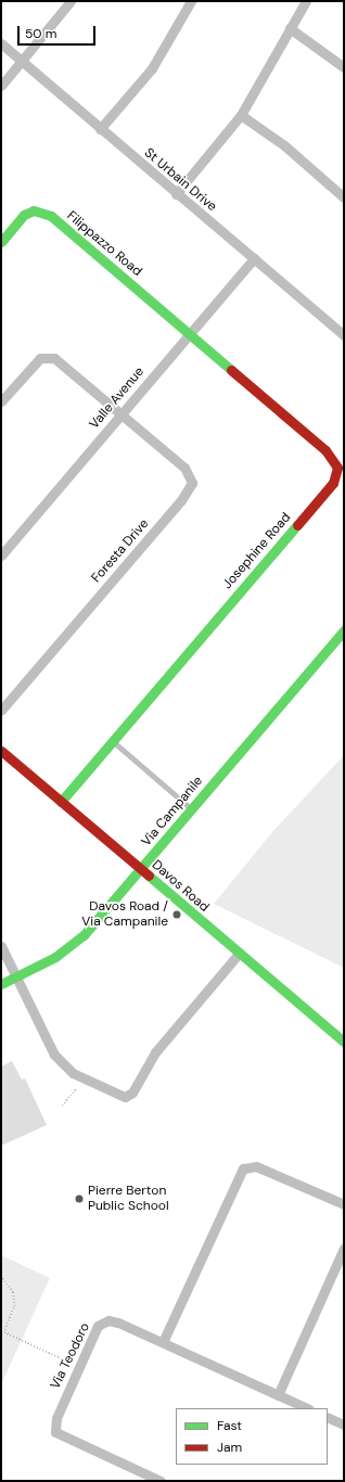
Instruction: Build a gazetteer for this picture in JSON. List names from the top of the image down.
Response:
{
  "streets": {
    "street": [
      "St Urbain Drive",
      "Filippazzo Road",
      "Valle Avenue",
      "Foresta Drive",
      "Josephine Road",
      "Via Campanile",
      "Davos Road",
      "Via Teodoro"
    ]
  },
  "crossings": [
    ["St Urbain Drive", "Valle Avenue"],
    ["Filippazzo Road", "Valle Avenue"],
    ["Filippazzo Road", "Josephine Road"],
    ["Valle Avenue", "Foresta Drive"],
    ["Valle Avenue", "Josephine Road"],
    ["Josephine Road", "Davos Road"],
    ["Via Campanile", "Davos Road"]
  ],
  "places": ["Davos Road / Via Campanile", "Pierre Berton Public School"],
  "legend": ["Fast", "Jam"],
  "scale_bar": "50 m"
}
